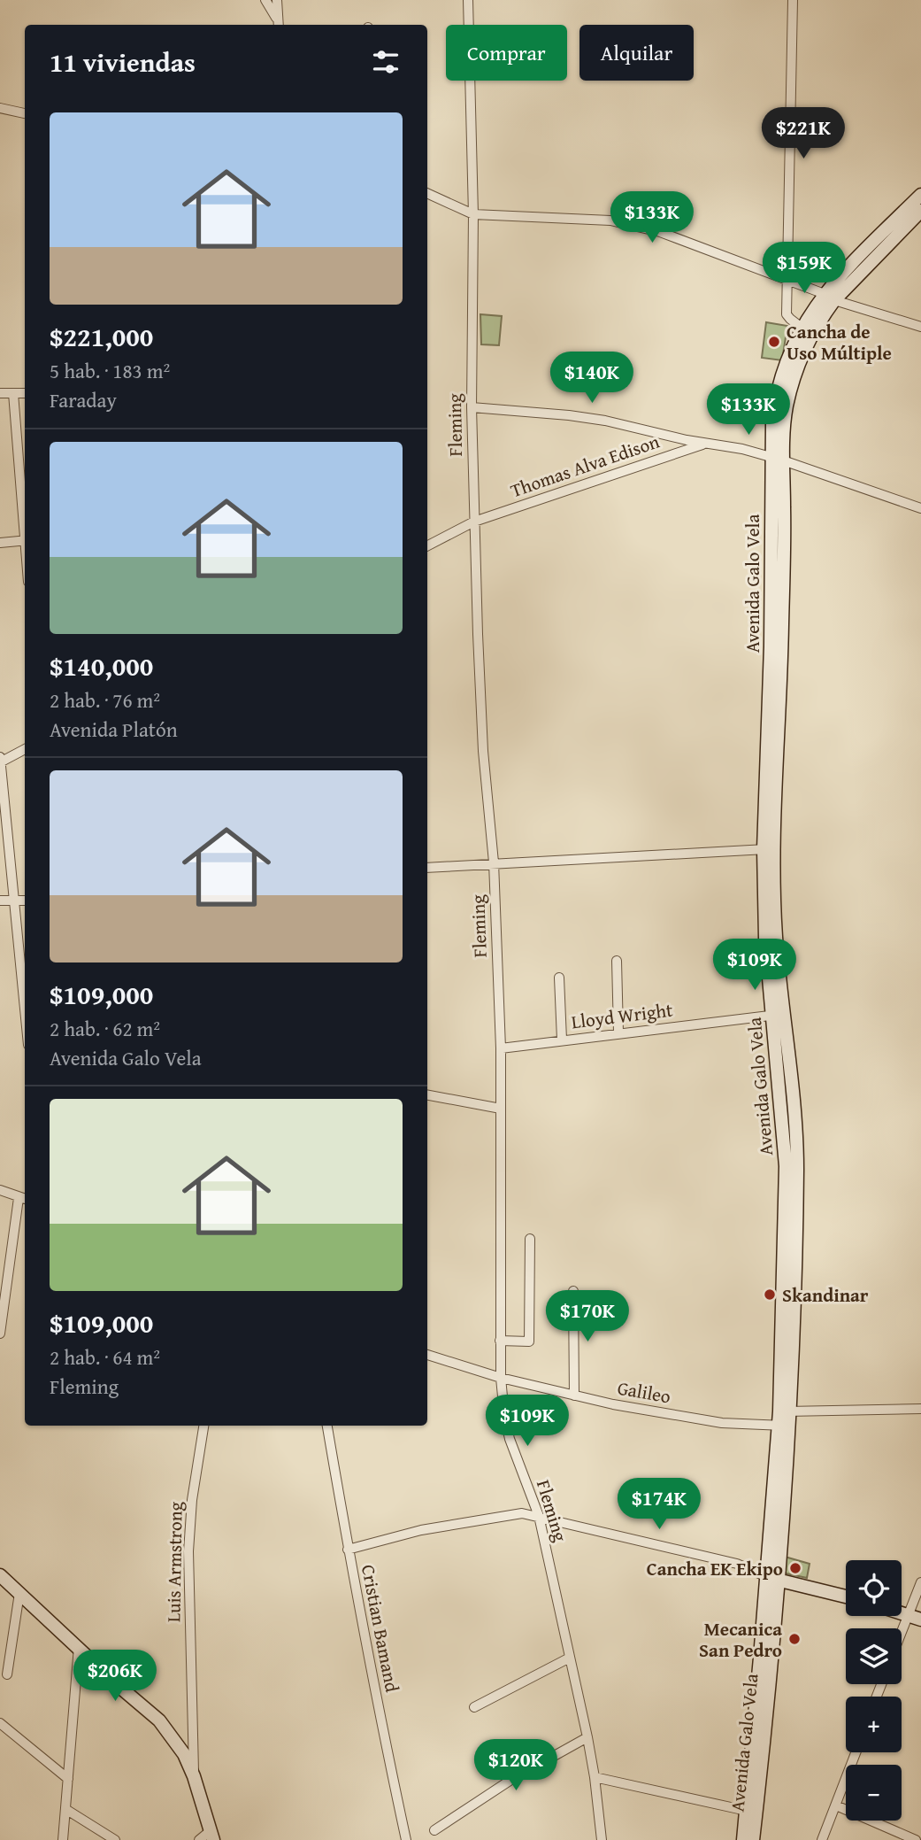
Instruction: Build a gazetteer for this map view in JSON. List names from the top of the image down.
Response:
{
  "streets": {
    "main road": ["Avenida Galo Vela"],
    "street": [
      "Fleming",
      "Thomas Alva Edison",
      "Lloyd Wright",
      "Galileo",
      "Luis Armstrong",
      "Cristian Bamand"
    ]
  },
  "crossings": [
    ["Fleming", "Thomas Alva Edison"],
    ["Fleming", "Lloyd Wright"],
    ["Fleming", "Galileo"],
    ["Avenida Galo Vela", "Lloyd Wright"],
    ["Avenida Galo Vela", "Galileo"]
  ],
  "places": [
    "Cancha de Uso Múltiple",
    "Skandinar",
    "Cancha EK Ekipo",
    "Mecanica San Pedro"
  ],
  "page": {
    "chip": ["Comprar", "Alquilar"],
    "heading": "11 viviendas",
    "list": [
      {
        "name": "$221,000",
        "note": "5 hab. · 183 m² · Faraday"
      },
      {
        "name": "$140,000",
        "note": "2 hab. · 76 m² · Avenida Platón"
      },
      {
        "name": "$109,000",
        "note": "2 hab. · 62 m² · Avenida Galo Vela"
      },
      {
        "name": "$109,000",
        "note": "2 hab. · 64 m² · Fleming"
      }
    ],
    "price": [
      "$221K",
      "$133K",
      "$159K",
      "$140K",
      "$133K",
      "$109K",
      "$170K",
      "$109K",
      "$174K",
      "$206K",
      "$120K"
    ],
    "map_buttons": ["+", "−"]
  }
}
